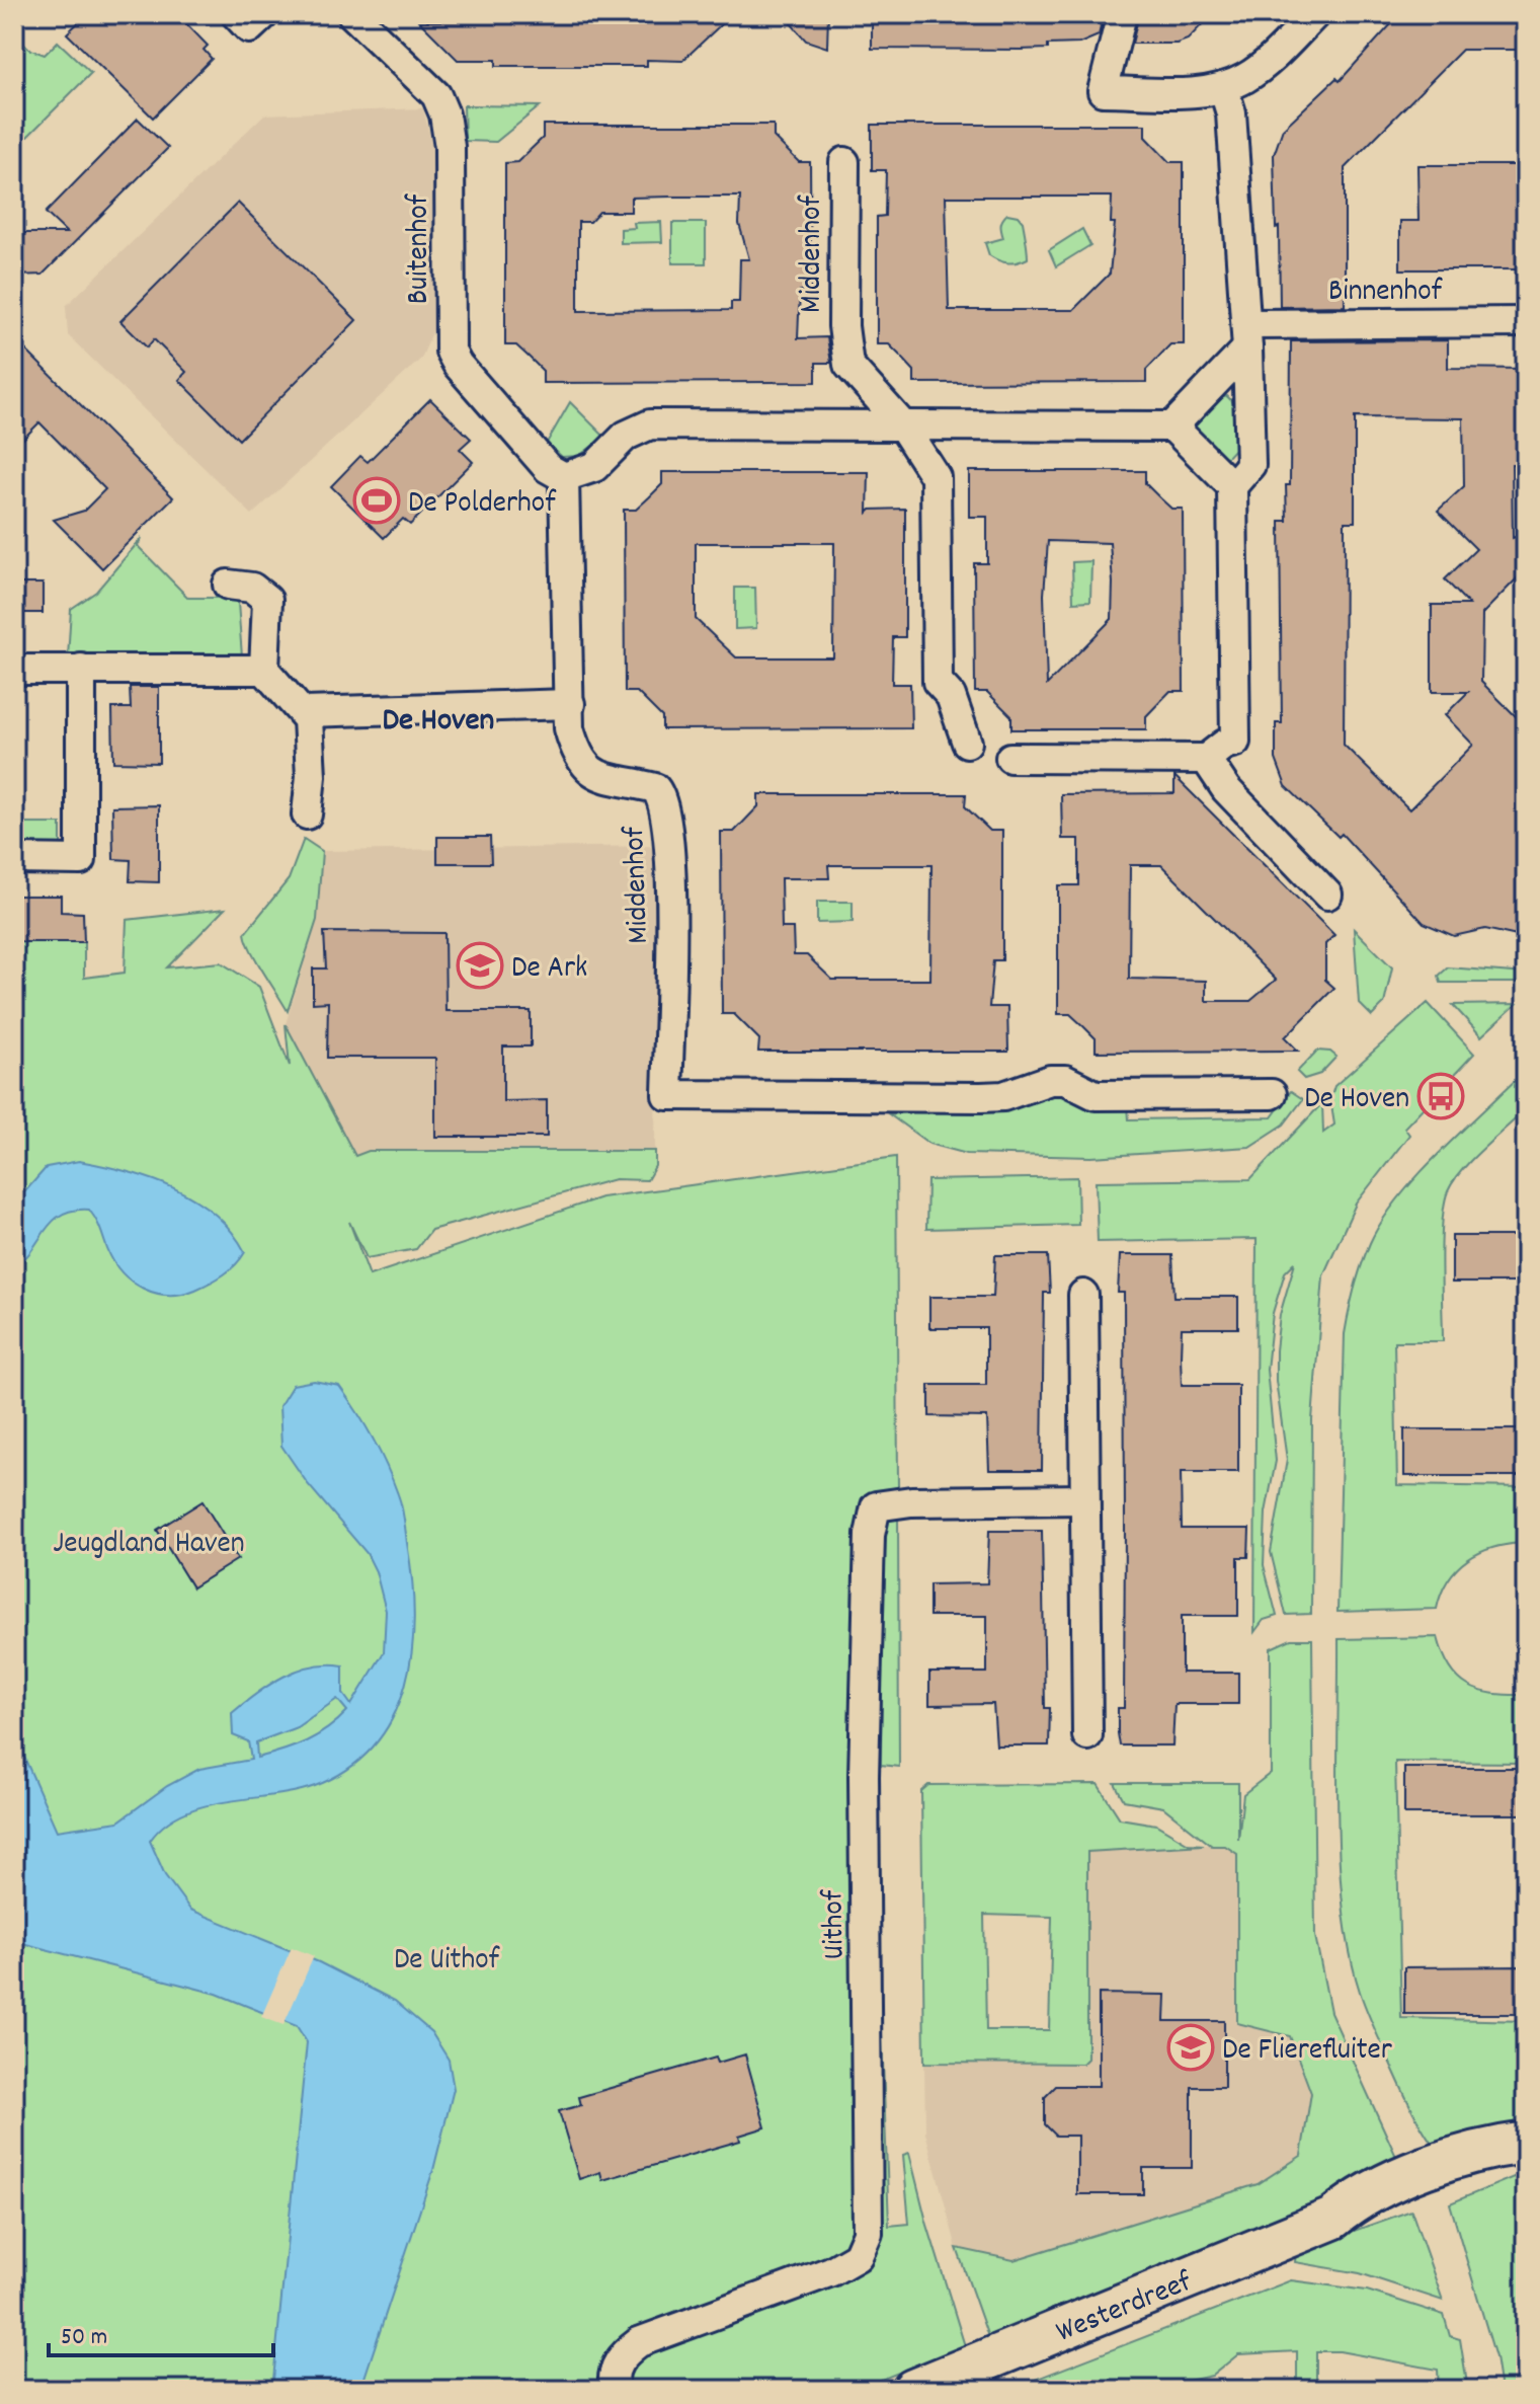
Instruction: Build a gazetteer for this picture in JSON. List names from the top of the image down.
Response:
{
  "streets": {
    "main road": ["Westerdreef"],
    "street": [
      "Buitenhof",
      "Middenhof",
      "Binnenhof",
      "Uithof"
    ]
  },
  "crossings": [
    ["Buitenhof", "Middenhof"]
  ],
  "districts": ["De Hoven"],
  "parks": ["Jeugdland Haven", "De Uithof"],
  "places": {
    "sports": ["De Polderhof"],
    "school or university": ["De Ark", "De Flierefluiter"],
    "bus stop": ["De Hoven"]
  },
  "scale_bar": "50 m"
}
